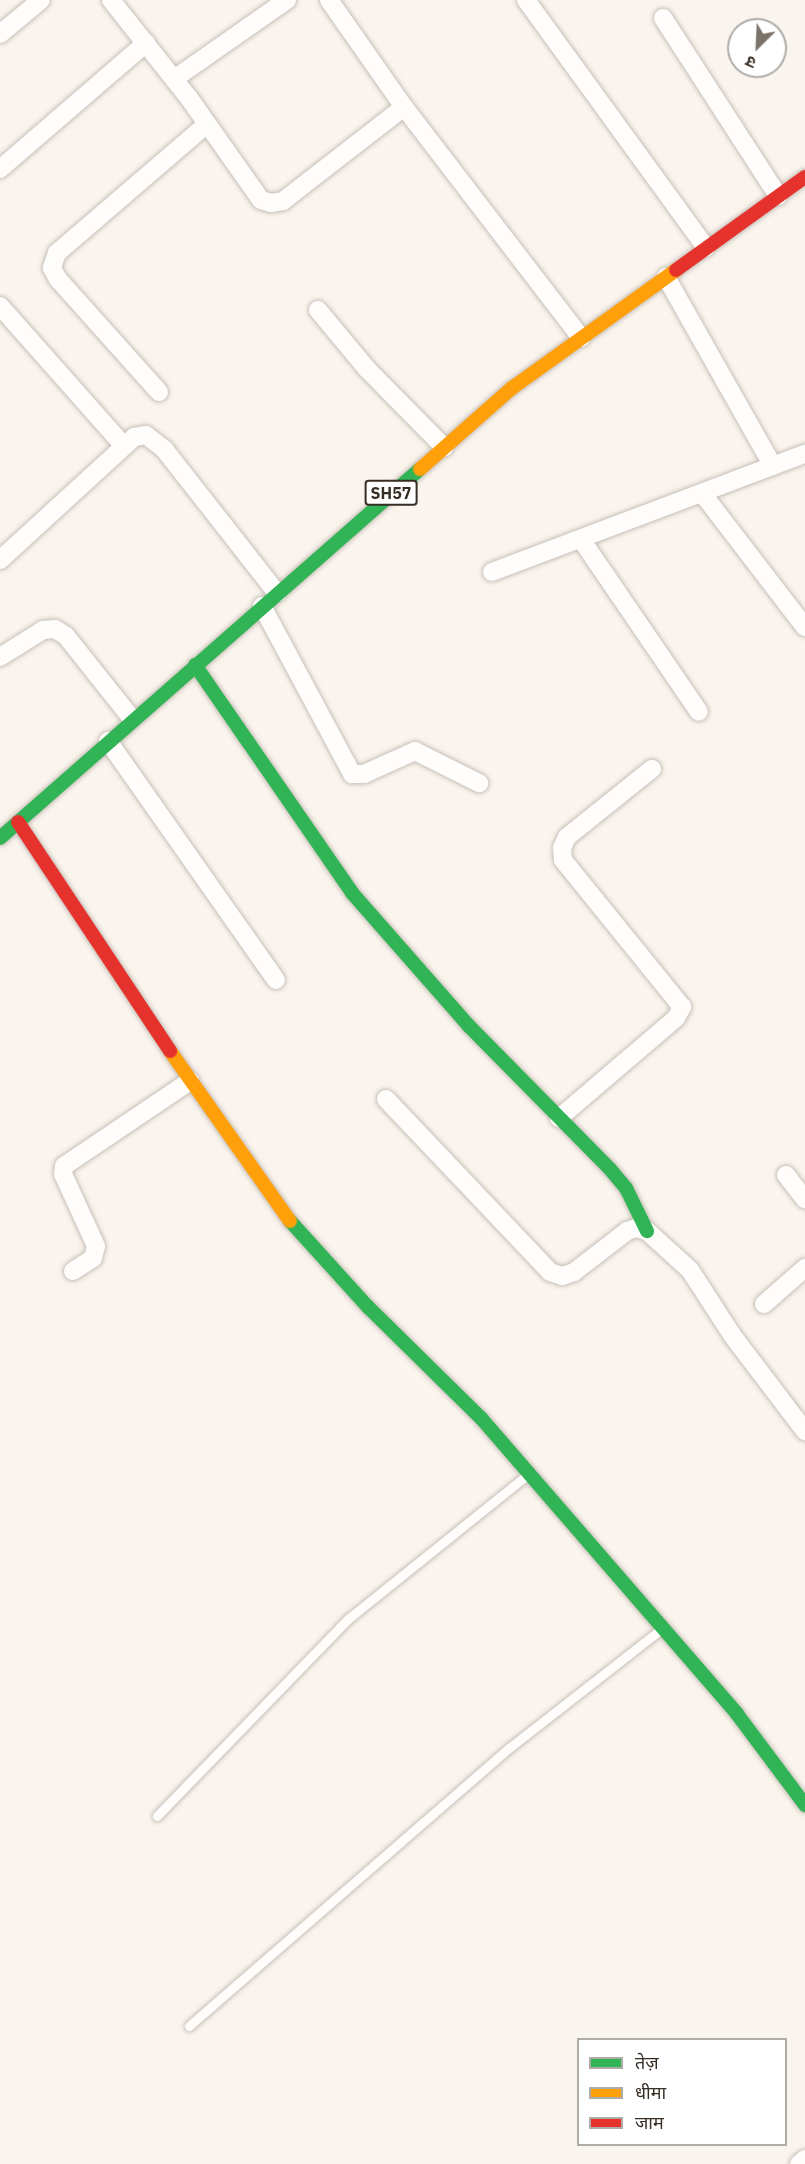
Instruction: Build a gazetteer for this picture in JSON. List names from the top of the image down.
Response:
{
  "streets": {
    "street": ["SH57"]
  },
  "legend": ["तेज़", "धीमा", "जाम"],
  "north": "bottom left"
}
